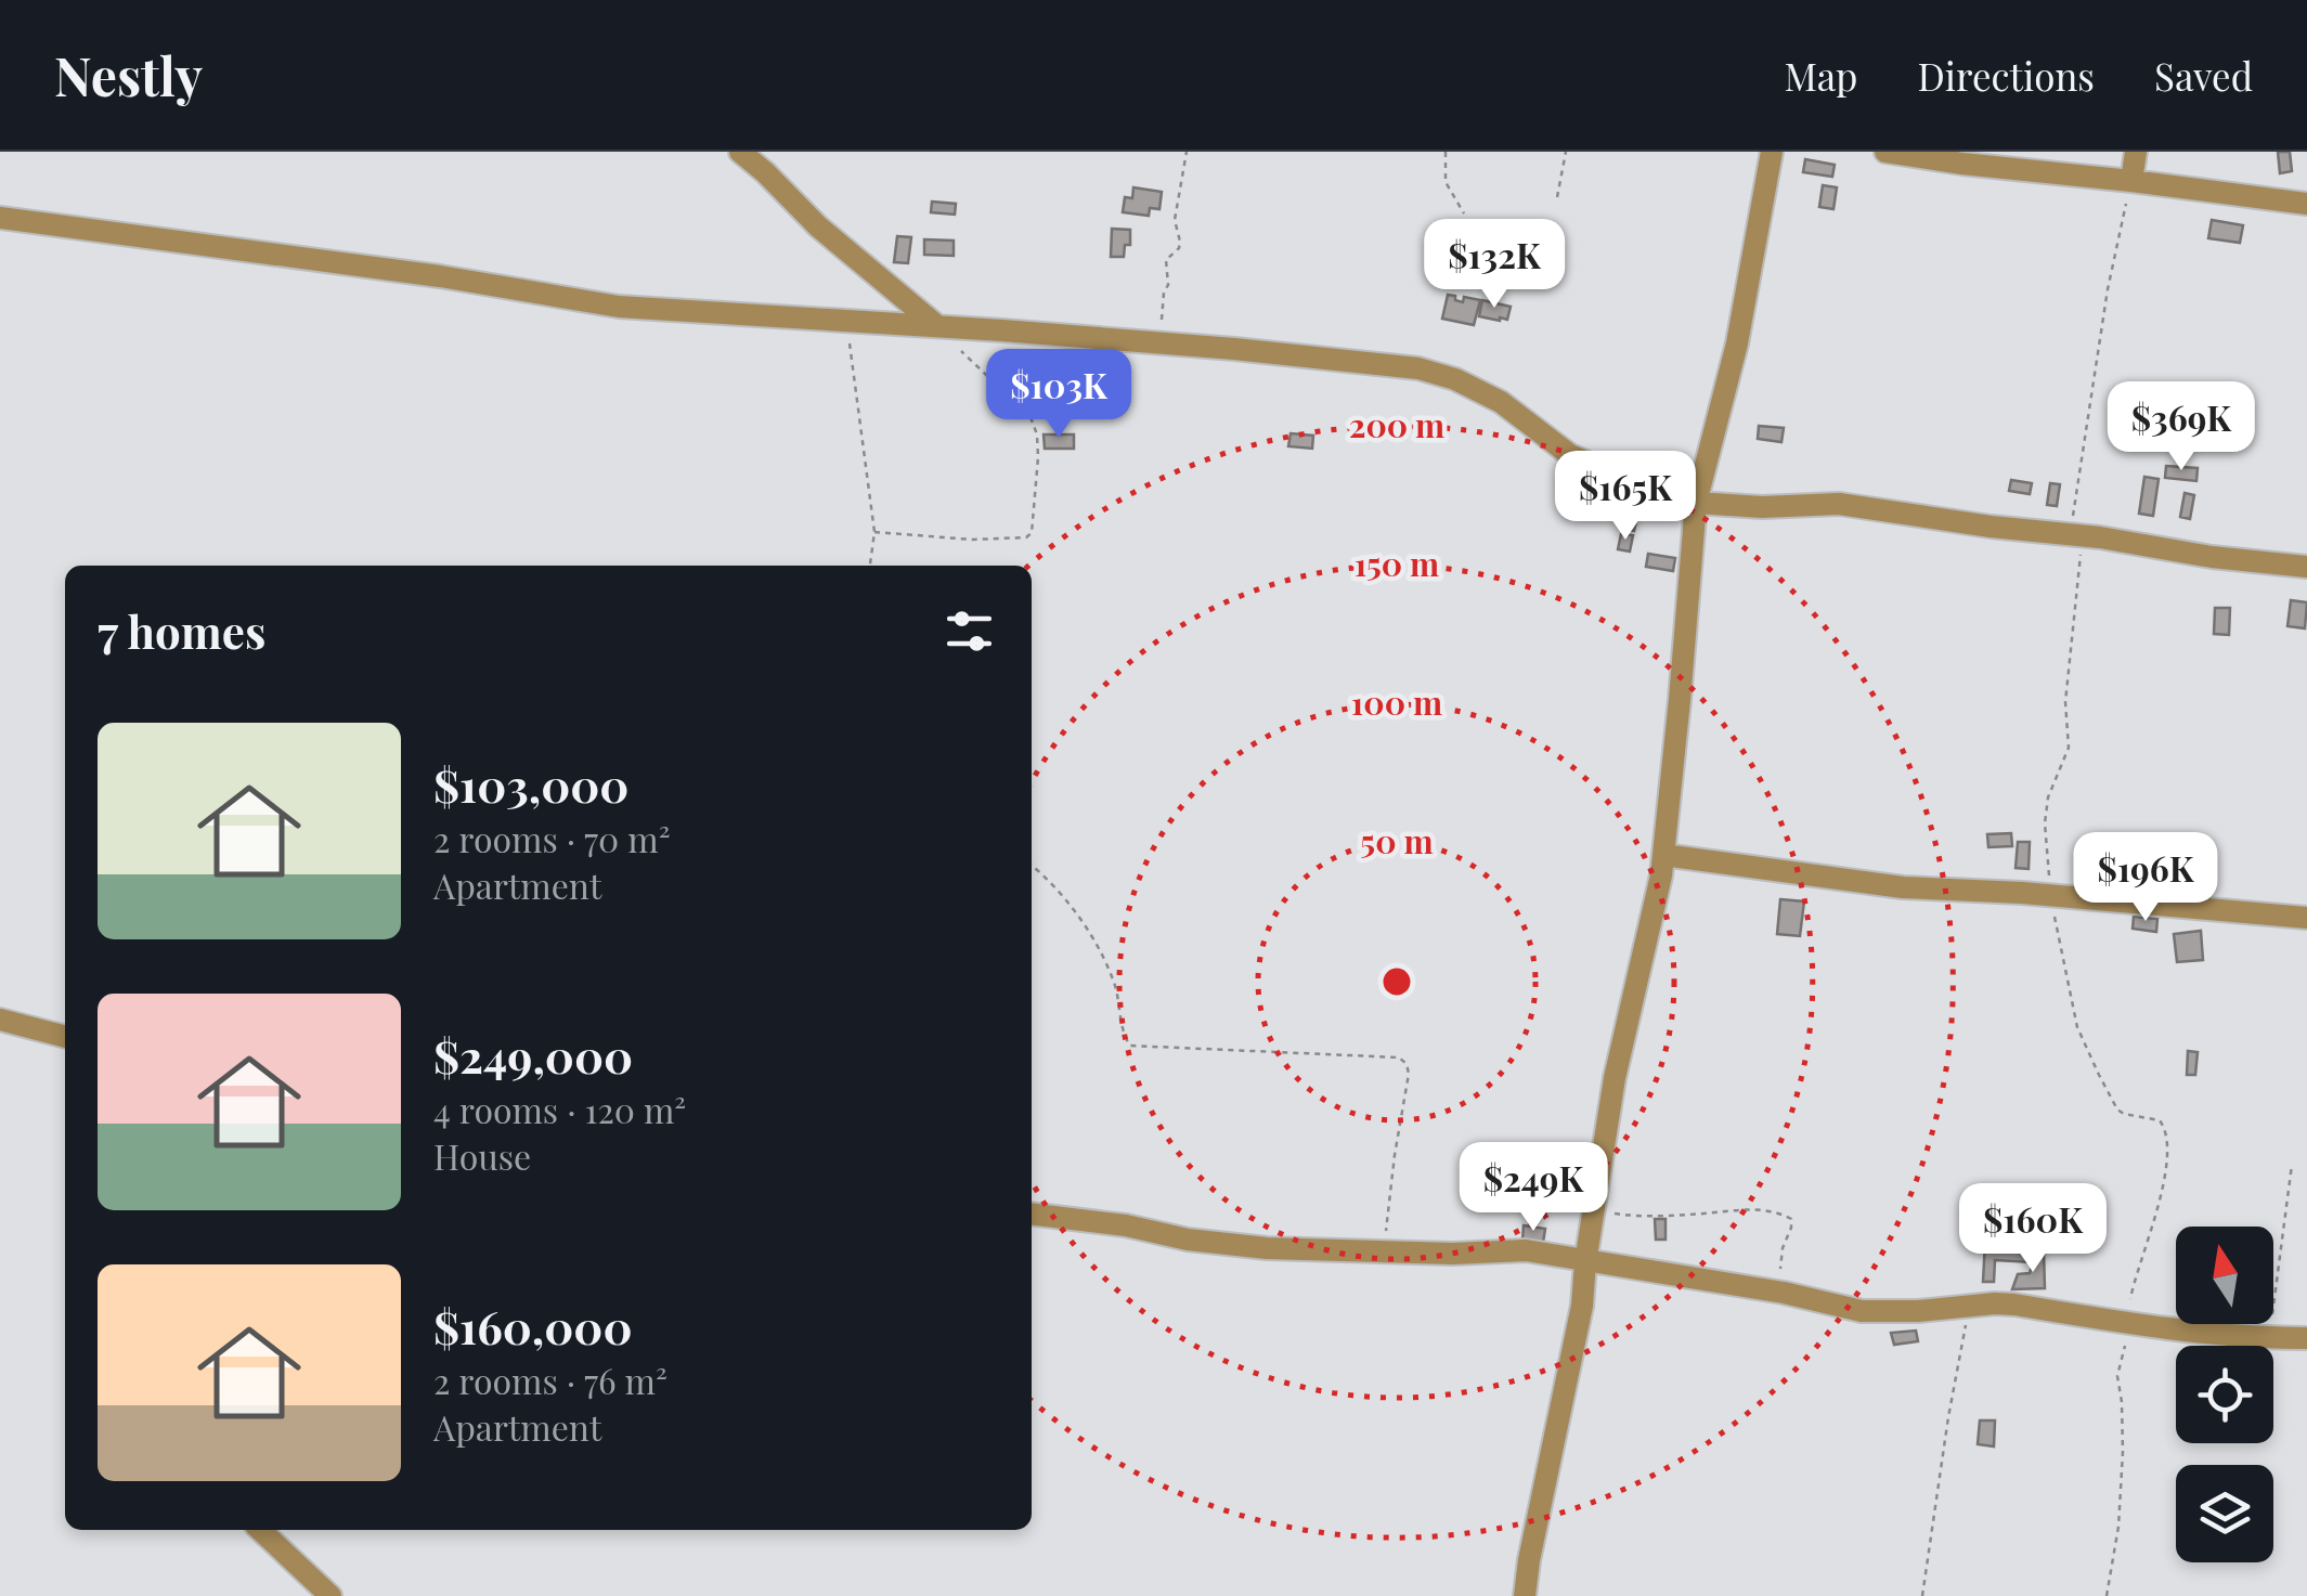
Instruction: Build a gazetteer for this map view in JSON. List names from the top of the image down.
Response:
{
  "north": "top",
  "page": {
    "header": "Nestly",
    "nav": ["Map", "Directions", "Saved"],
    "price": [
      "$132K",
      "$103K",
      "$369K",
      "$165K",
      "$196K",
      "$249K",
      "$160K"
    ],
    "heading": "7 homes",
    "list": [
      {
        "name": "$103,000",
        "note": "2 rooms · 70 m² · Apartment"
      },
      {
        "name": "$249,000",
        "note": "4 rooms · 120 m² · House"
      },
      {
        "name": "$160,000",
        "note": "2 rooms · 76 m² · Apartment"
      }
    ]
  },
  "rings": [
    "200 m",
    "150 m",
    "100 m",
    "50 m"
  ]
}
